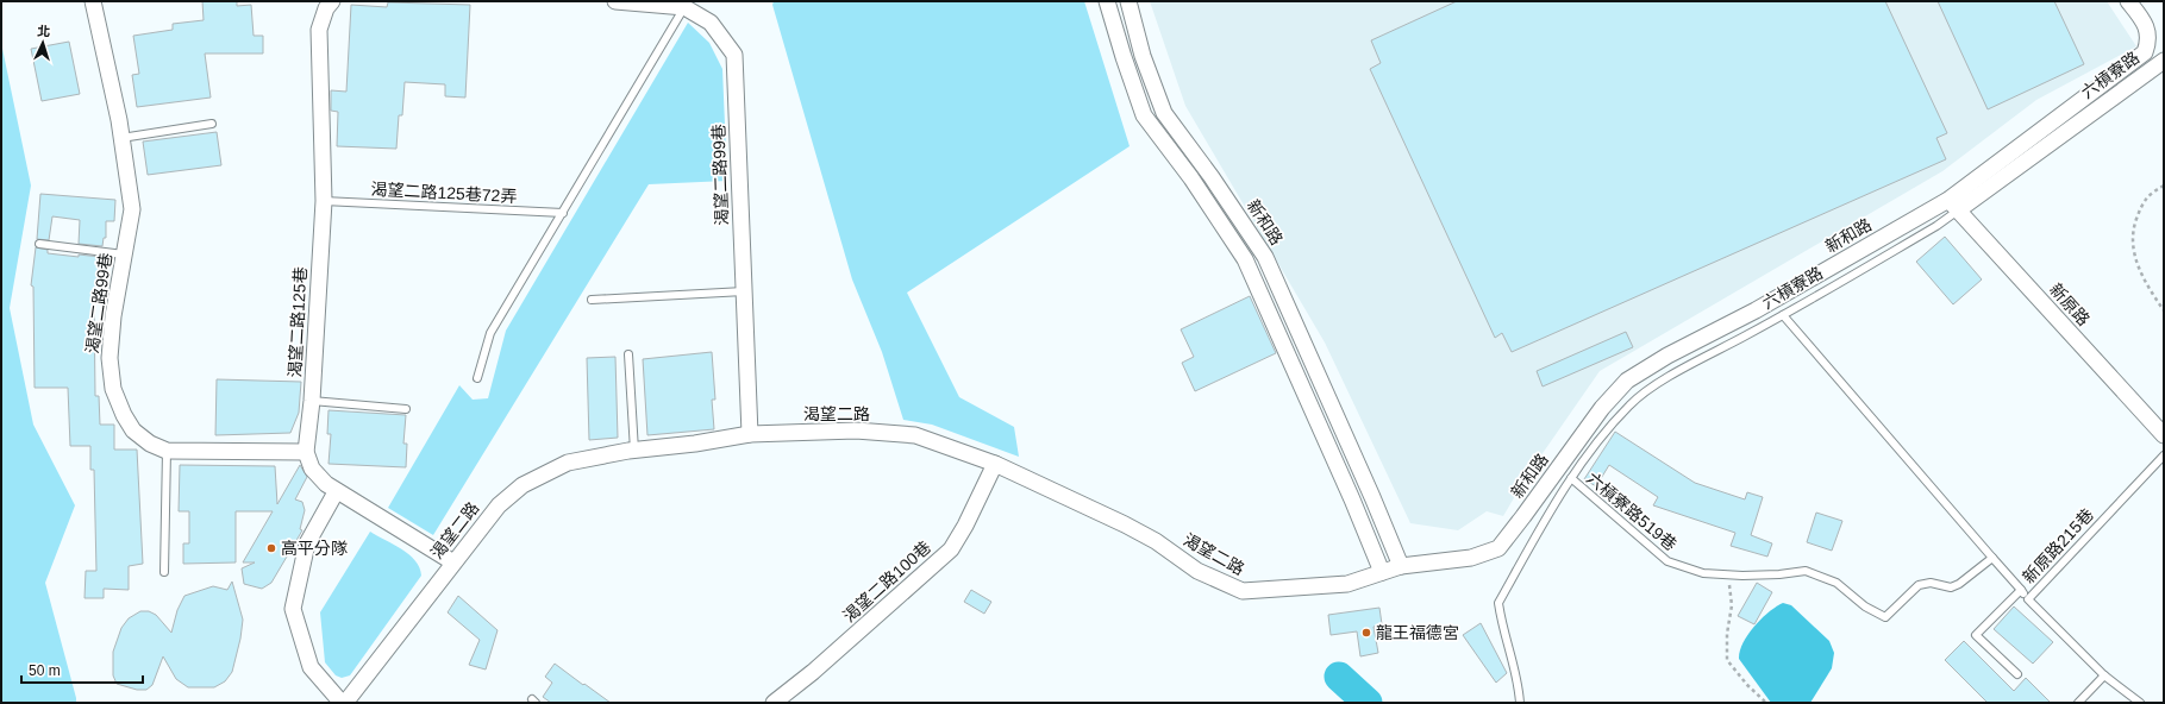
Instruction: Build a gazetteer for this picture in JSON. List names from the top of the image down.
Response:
{
  "streets": {
    "street": [
      "六槓寮路",
      "渴望二路99巷",
      "新和路",
      "新原路",
      "渴望二路125巷",
      "渴望二路",
      "渴望二路100巷"
    ],
    "lane": ["渴望二路125巷72弄", "六槓寮路519巷", "新原路215巷"]
  },
  "crossings": [
    ["六槓寮路", "新和路"],
    ["六槓寮路", "新原路"],
    ["六槓寮路", "六槓寮路519巷"],
    ["渴望二路99巷", "渴望二路125巷"],
    ["渴望二路99巷", "渴望二路"],
    ["渴望二路125巷72弄", "渴望二路125巷"],
    ["新和路", "新原路"],
    ["新和路", "渴望二路"],
    ["渴望二路", "渴望二路100巷"]
  ],
  "places": ["高平分隊", "龍王福德宮"],
  "scale_bar": "50 m",
  "north": "top"
}
